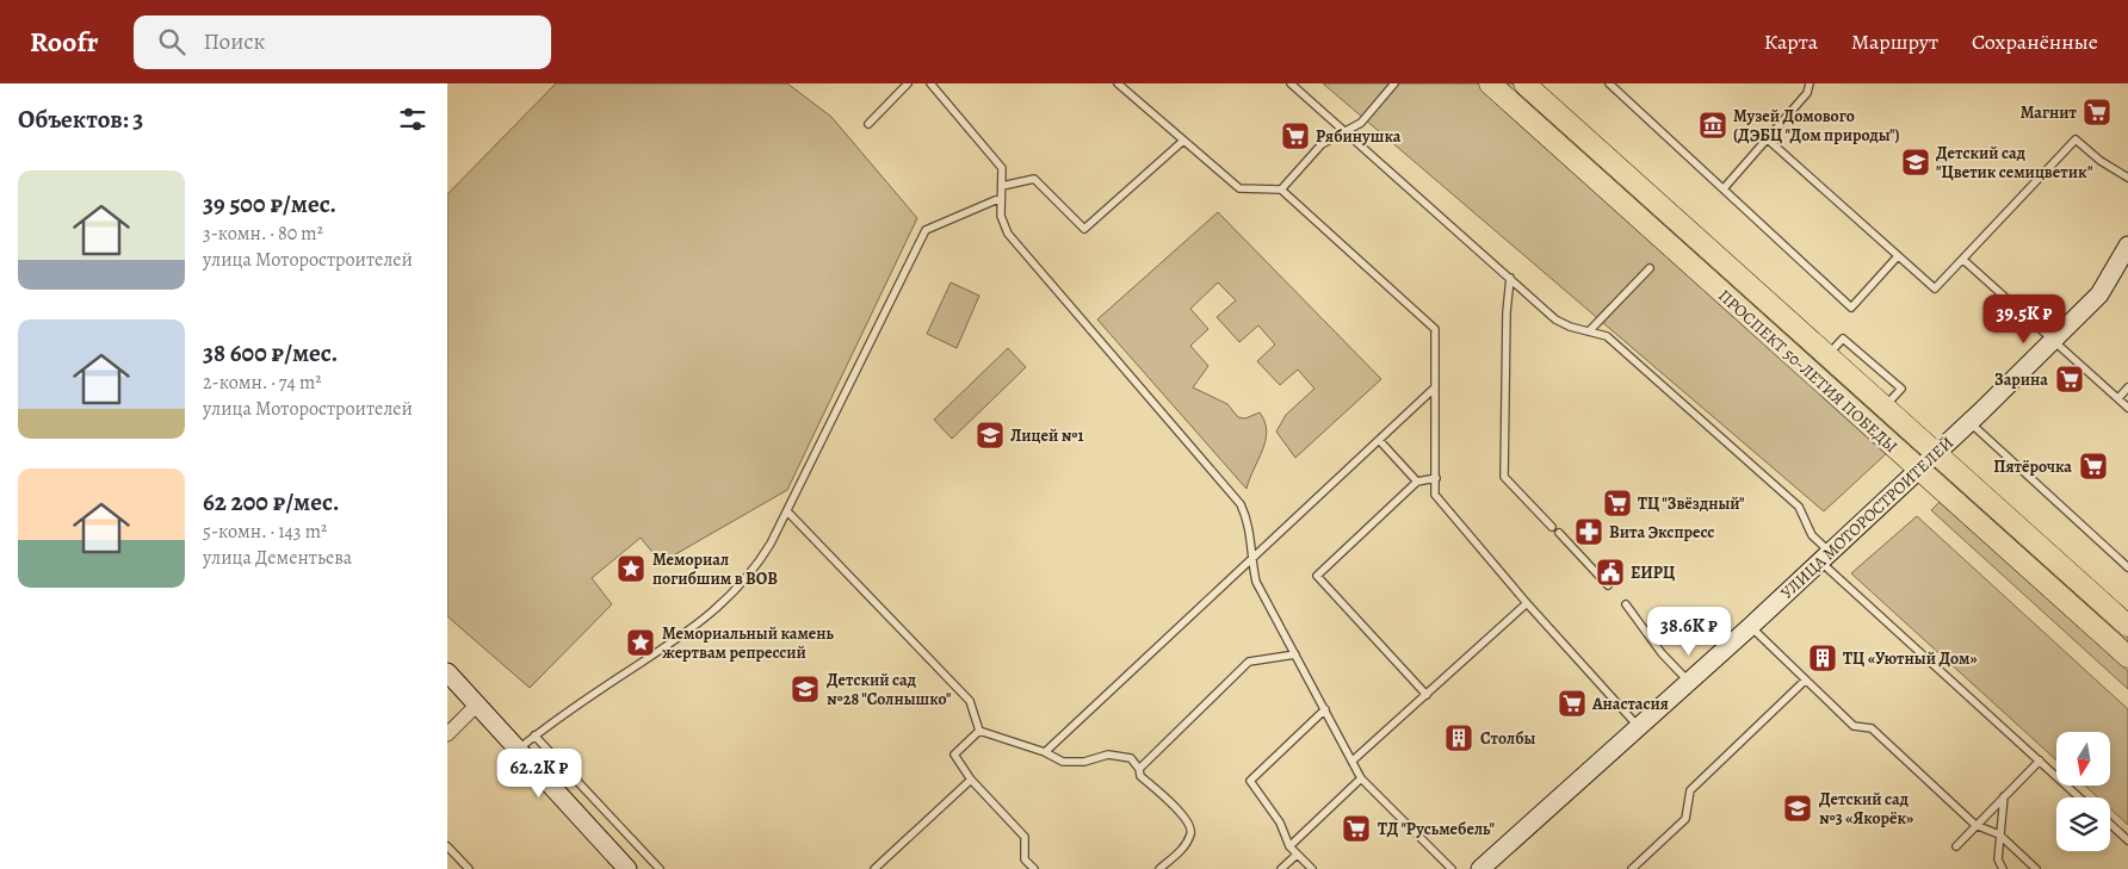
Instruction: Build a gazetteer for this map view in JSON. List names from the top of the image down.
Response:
{
  "streets": {
    "main road": ["ПРОСПЕКТ 50-ЛЕТИЯ ПОБЕДЫ"],
    "street": ["УЛИЦА МОТОРОСТРОИТЕЛЕЙ"]
  },
  "crossings": [
    ["ПРОСПЕКТ 50-ЛЕТИЯ ПОБЕДЫ", "УЛИЦА МОТОРОСТРОИТЕЛЕЙ"]
  ],
  "places": {
    "supermarket": [
      "Магнит",
      "Рябинушка",
      "Зарина",
      "Пятёрочка",
      "ТЦ \"Звёздный\"",
      "Анастасия",
      "ТД \"Русьмебель\""
    ],
    "museum": ["Музей Домового (ДЭБЦ \"Дом природы\")"],
    "school or university": [
      "Детский сад \"Цветик семицветик\"",
      "Лицей №1",
      "Детский сад №28 \"Солнышко\"",
      "Детский сад №3 «Якорёк»"
    ],
    "pharmacy": ["Вита Экспресс"],
    "place": ["Мемориал погибшим в ВОВ", "Мемориальный камень жертвам репрессий"],
    "public building": ["ЕИРЦ"],
    "building": ["ТЦ «Уютный Дом»", "Столбы"]
  },
  "north": "bottom",
  "page": {
    "header": "Roofr",
    "search": "Поиск",
    "nav": ["Карта", "Маршрут", "Сохранённые"],
    "heading": "Объектов: 3",
    "list": [
      {
        "name": "39 500 ₽/мес.",
        "note": "3-комн. · 80 m² · улица Моторостроителей"
      },
      {
        "name": "38 600 ₽/мес.",
        "note": "2-комн. · 74 m² · улица Моторостроителей"
      },
      {
        "name": "62 200 ₽/мес.",
        "note": "5-комн. · 143 m² · улица Дементьева"
      }
    ],
    "price": ["39.5K ₽", "38.6K ₽", "62.2K ₽"]
  }
}
